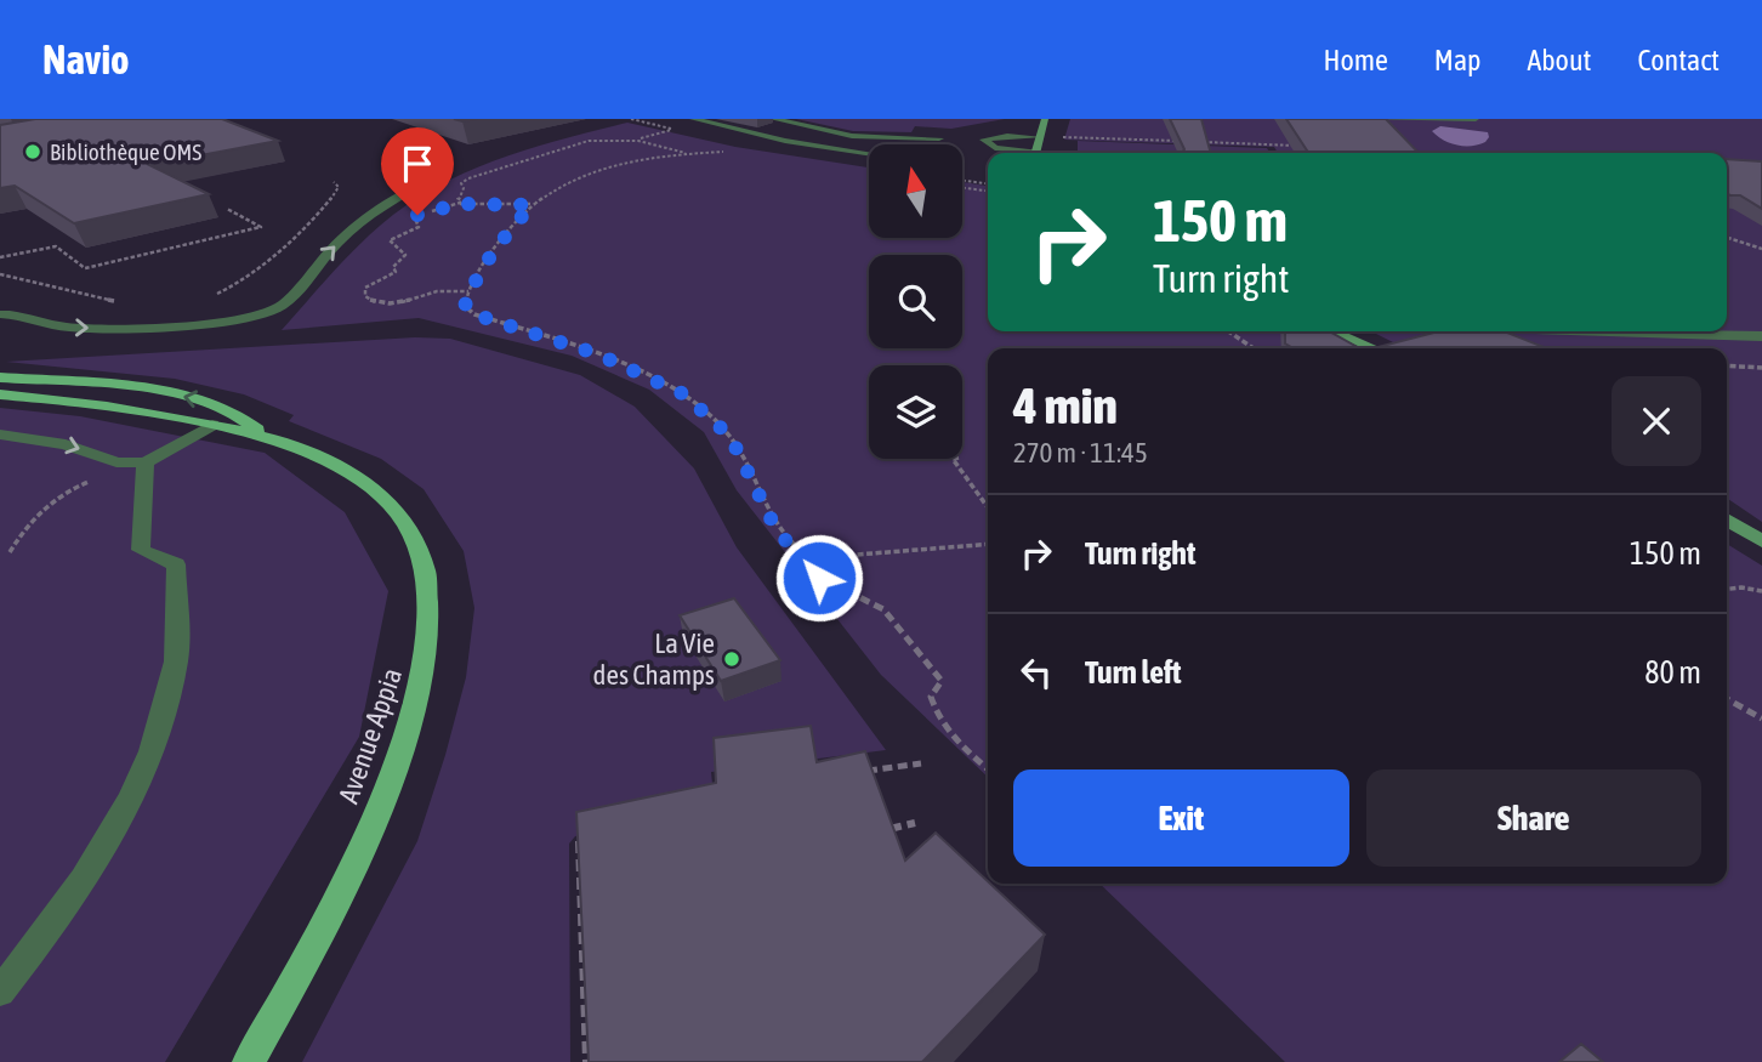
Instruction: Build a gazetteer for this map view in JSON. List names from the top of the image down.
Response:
{
  "streets": {
    "main road": ["Avenue Appia"]
  },
  "places": ["Bibliothèque OMS", "La Vie des Champs"],
  "north": "top",
  "page": {
    "header": "Navio",
    "nav": [
      "Home",
      "Map",
      "About",
      "Contact"
    ],
    "turn": ["150 m", "Turn right"],
    "heading": ["4 min", "270 m · 11:45"],
    "list": [
      {
        "name": "Turn right",
        "value": "150 m"
      },
      {
        "name": "Turn left",
        "value": "80 m"
      }
    ],
    "buttons": ["Exit", "Share"]
  }
}
